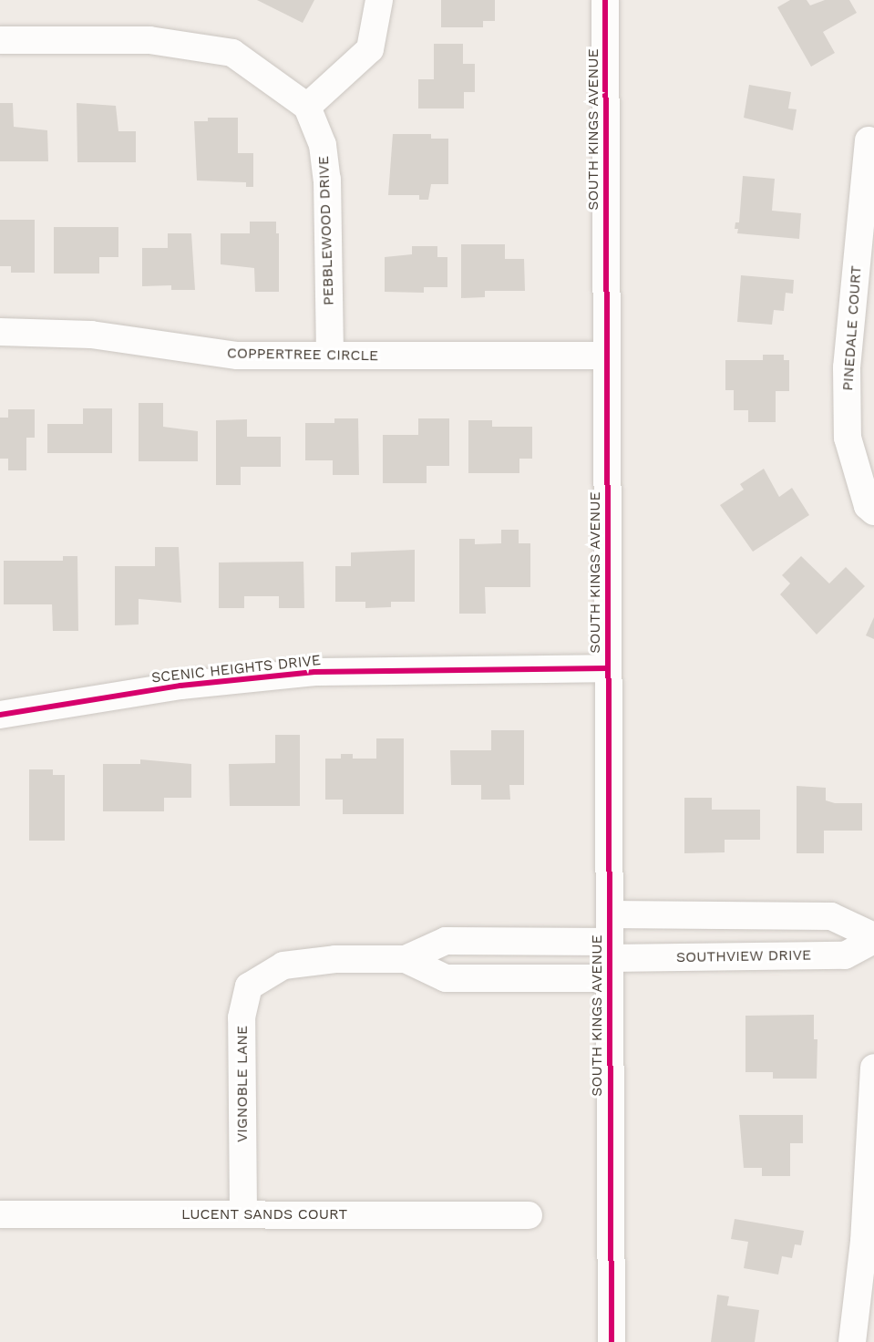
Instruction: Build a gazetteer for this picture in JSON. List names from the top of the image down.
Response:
{
  "streets": {
    "street": [
      "SOUTH KINGS AVENUE",
      "PEBBLEWOOD DRIVE",
      "PINEDALE COURT",
      "COPPERTREE CIRCLE",
      "SCENIC HEIGHTS DRIVE",
      "SOUTHVIEW DRIVE",
      "VIGNOBLE LANE",
      "LUCENT SANDS COURT"
    ]
  },
  "crossings": [
    ["SOUTH KINGS AVENUE", "COPPERTREE CIRCLE"],
    ["SOUTH KINGS AVENUE", "SCENIC HEIGHTS DRIVE"],
    ["SOUTH KINGS AVENUE", "SOUTHVIEW DRIVE"],
    ["SOUTH KINGS AVENUE", "VIGNOBLE LANE"],
    ["PEBBLEWOOD DRIVE", "COPPERTREE CIRCLE"],
    ["SOUTHVIEW DRIVE", "VIGNOBLE LANE"],
    ["VIGNOBLE LANE", "LUCENT SANDS COURT"]
  ]
}
